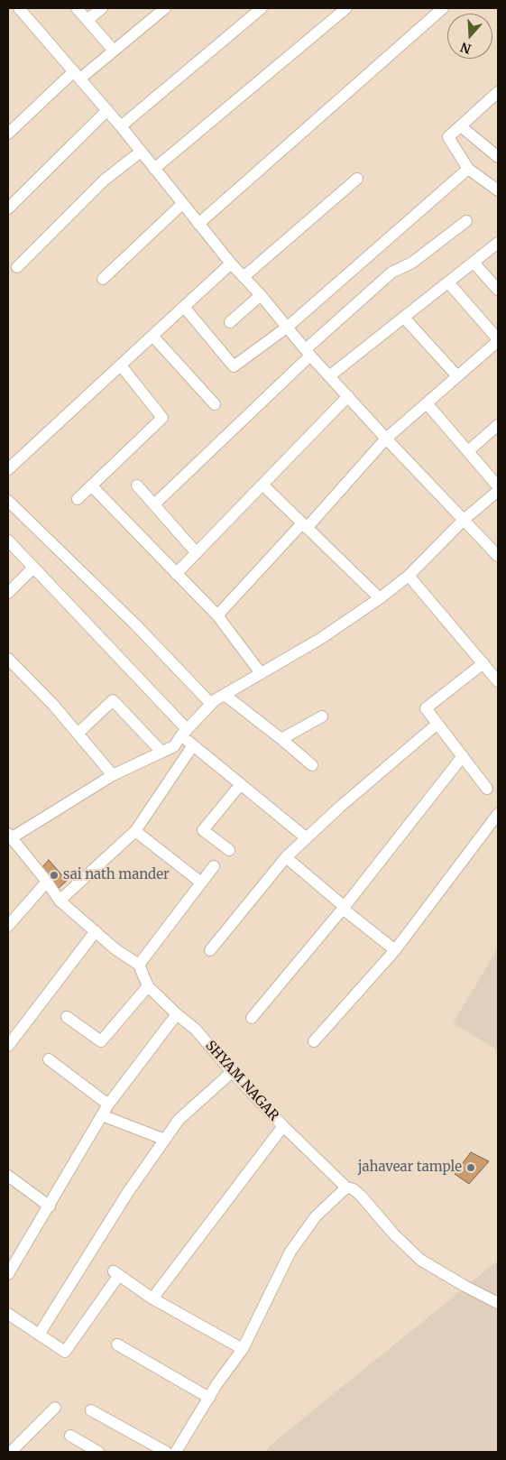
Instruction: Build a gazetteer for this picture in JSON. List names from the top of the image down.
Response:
{
  "streets": {
    "street": ["SHYAM NAGAR"]
  },
  "places": ["sai nath mander", "jahavear tample"],
  "north": "bottom"
}
